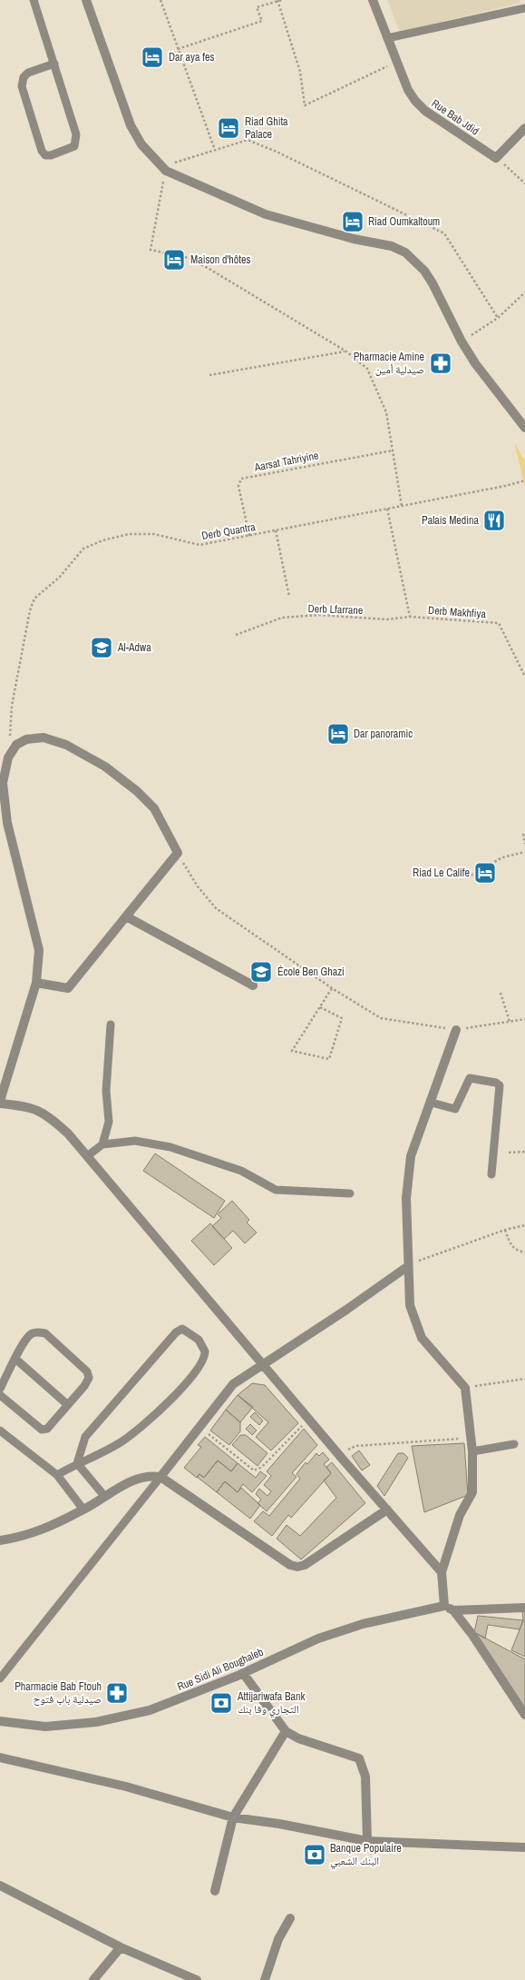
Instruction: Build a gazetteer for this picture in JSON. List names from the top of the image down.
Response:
{
  "streets": {
    "street": ["Rue Bab Jdid", "Rue Sidi Ali Boughaleb"],
    "path": [
      "Aarsat Tahriyine",
      "Derb Quantra",
      "Derb Lfarrane",
      "Derb Makhfiya"
    ]
  },
  "crossings": [
    ["Aarsat Tahriyine", "Derb Quantra"],
    ["Derb Lfarrane", "Derb Makhfiya"]
  ],
  "places": {
    "hotel": [
      "Dar aya fes",
      "Riad Ghita Palace",
      "Riad Oumkaltoum",
      "Maison d'hôtes",
      "Dar panoramic",
      "Riad Le Calife"
    ],
    "pharmacy": ["Pharmacie Amine صيدلية أمين", "Pharmacie Bab Ftouh صيدلية باب فتوح"],
    "restaurant": ["Palais Medina"],
    "school or university": ["Al-Adwa", "École Ben Ghazi"],
    "bank": ["Attijariwafa Bank التجاري وفا بنك", "Banque Populaire البنك الشعبي"]
  }
}
